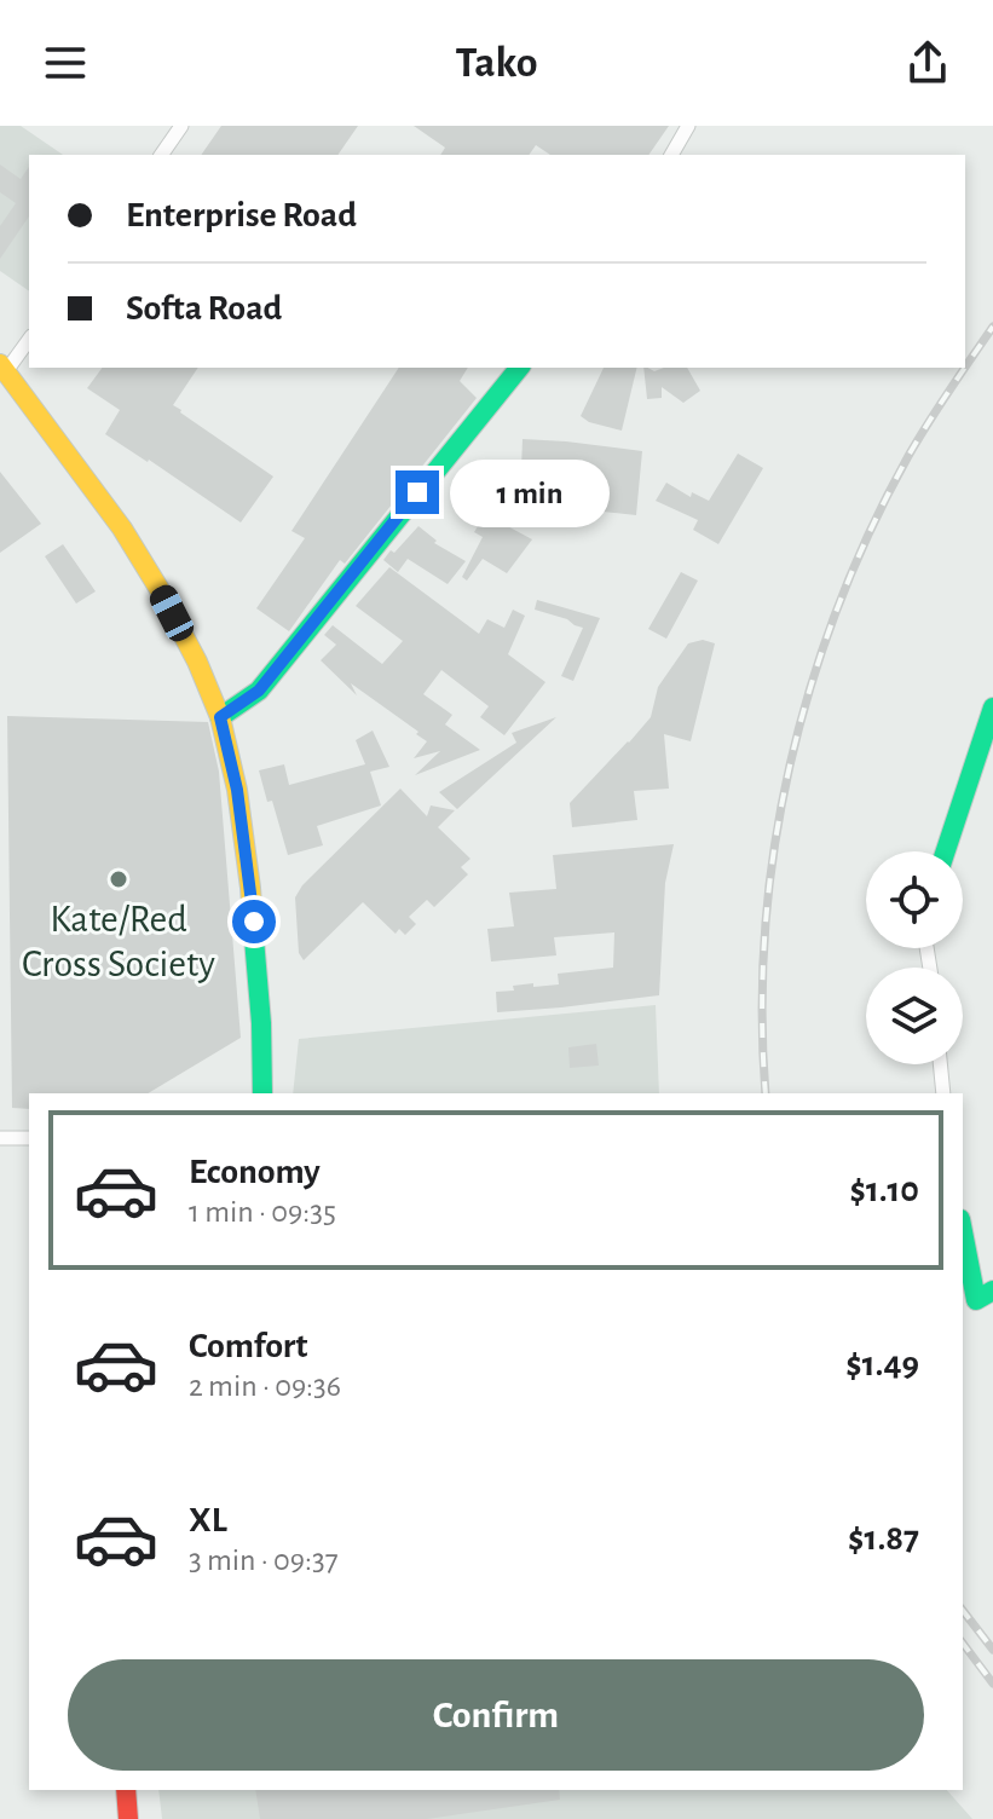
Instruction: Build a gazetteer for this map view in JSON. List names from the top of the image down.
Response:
{
  "places": ["Kate/Red Cross Society"],
  "page": {
    "header": "Tako",
    "banner": ["Enterprise Road", "Softa Road"],
    "bubble": "1 min",
    "list": [
      {
        "name": "Economy",
        "note": "1 min · 09:35",
        "value": "$1.10"
      },
      {
        "name": "Comfort",
        "note": "2 min · 09:36",
        "value": "$1.49"
      },
      {
        "name": "XL",
        "note": "3 min · 09:37",
        "value": "$1.87"
      }
    ],
    "buttons": "Confirm"
  }
}
